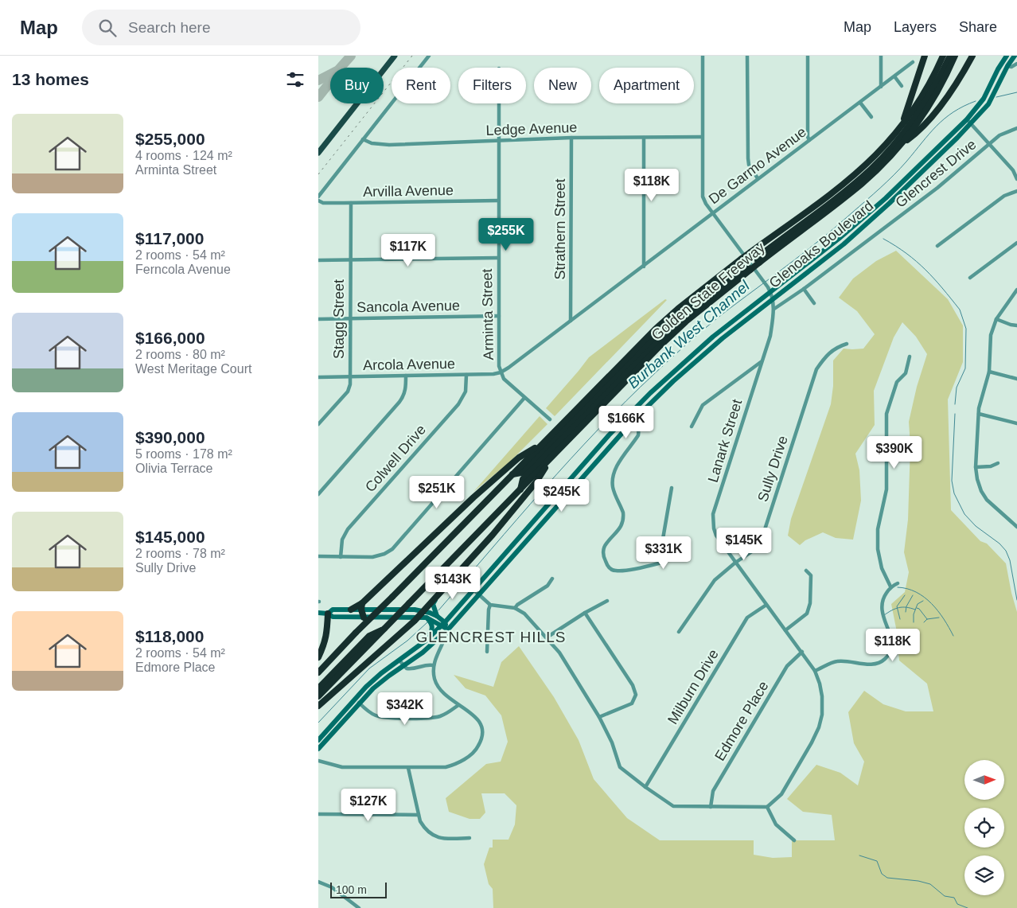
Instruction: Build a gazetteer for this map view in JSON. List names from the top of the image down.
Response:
{
  "streets": {
    "highway": ["Golden State Freeway"],
    "main road": ["Glenoaks Boulevard"],
    "street": [
      "Ledge Avenue",
      "De Garmo Avenue",
      "Glencrest Drive",
      "Arvilla Avenue",
      "Strathern Street",
      "Sancola Avenue",
      "Arminta Street",
      "Stagg Street",
      "Arcola Avenue",
      "Lanark Street",
      "Colwell Drive",
      "Sully Drive",
      "Milburn Drive",
      "Edmore Place"
    ]
  },
  "crossings": [
    ["Ledge Avenue", "Strathern Street"],
    ["Ledge Avenue", "Arminta Street"],
    ["Ledge Avenue", "Lanark Street"],
    ["De Garmo Avenue", "Strathern Street"],
    ["De Garmo Avenue", "Arminta Street"],
    ["De Garmo Avenue", "Arcola Avenue"],
    ["De Garmo Avenue", "Lanark Street"],
    ["Glencrest Drive", "Lanark Street"],
    ["Arvilla Avenue", "Arminta Street"],
    ["Arvilla Avenue", "Stagg Street"],
    ["Glenoaks Boulevard", "Lanark Street"],
    ["Sancola Avenue", "Arminta Street"],
    ["Sancola Avenue", "Stagg Street"],
    ["Arminta Street", "Arcola Avenue"],
    ["Stagg Street", "Arcola Avenue"],
    ["Arcola Avenue", "Colwell Drive"],
    ["Lanark Street", "Sully Drive"],
    ["Lanark Street", "Milburn Drive"],
    ["Lanark Street", "Edmore Place"]
  ],
  "districts": ["GLENCREST HILLS"],
  "water": ["Burbank West Channel"],
  "scale_bar": "100 m",
  "north": "right",
  "page": {
    "header": "Map",
    "search": "Search here",
    "nav": ["Map", "Layers", "Share"],
    "heading": "13 homes",
    "chip": [
      "Buy",
      "Rent",
      "Filters",
      "New",
      "Apartment"
    ],
    "list": [
      {
        "name": "$255,000",
        "note": "4 rooms · 124 m² · Arminta Street"
      },
      {
        "name": "$117,000",
        "note": "2 rooms · 54 m² · Ferncola Avenue"
      },
      {
        "name": "$166,000",
        "note": "2 rooms · 80 m² · West Meritage Court"
      },
      {
        "name": "$390,000",
        "note": "5 rooms · 178 m² · Olivia Terrace"
      },
      {
        "name": "$145,000",
        "note": "2 rooms · 78 m² · Sully Drive"
      },
      {
        "name": "$118,000",
        "note": "2 rooms · 54 m² · Edmore Place"
      }
    ],
    "price": [
      "$118K",
      "$255K",
      "$117K",
      "$166K",
      "$390K",
      "$251K",
      "$245K",
      "$145K",
      "$331K",
      "$143K",
      "$118K",
      "$342K",
      "$127K"
    ],
    "scale": "100 m"
  }
}
